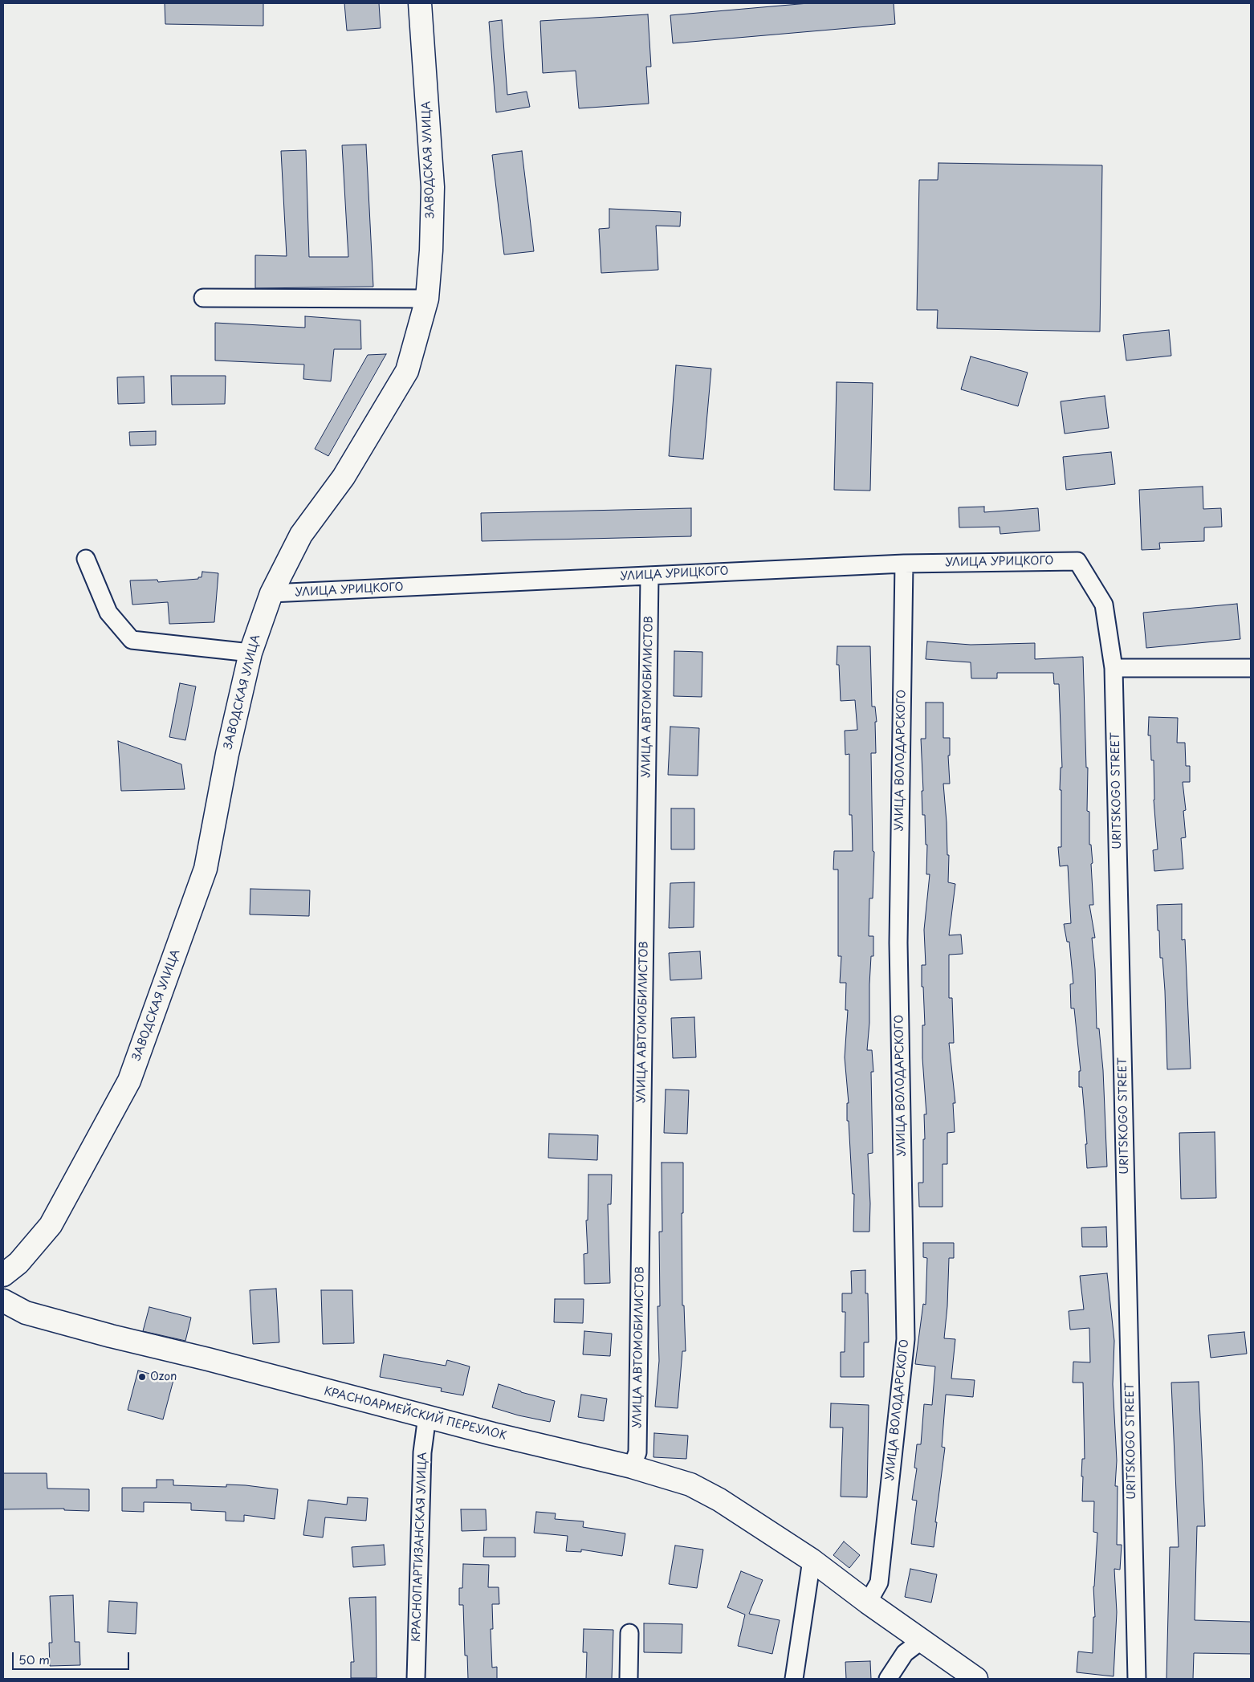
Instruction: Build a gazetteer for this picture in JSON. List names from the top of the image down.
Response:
{
  "streets": {
    "main road": ["ЗАВОДСКАЯ УЛИЦА", "КРАСНОАРМЕЙСКИЙ ПЕРЕУЛОК"],
    "street": [
      "УЛИЦА УРИЦКОГО",
      "УЛИЦА АВТОМОБИЛИСТОВ",
      "УЛИЦА ВОЛОДАРСКОГО",
      "URITSKOGO STREET",
      "КРАСНОПАРТИЗАНСКАЯ УЛИЦА"
    ]
  },
  "crossings": [
    ["ЗАВОДСКАЯ УЛИЦА", "УЛИЦА УРИЦКОГО"],
    ["УЛИЦА УРИЦКОГО", "УЛИЦА АВТОМОБИЛИСТОВ"],
    ["УЛИЦА УРИЦКОГО", "УЛИЦА ВОЛОДАРСКОГО"],
    ["УЛИЦА УРИЦКОГО", "URITSKOGO STREET"],
    ["УЛИЦА АВТОМОБИЛИСТОВ", "КРАСНОАРМЕЙСКИЙ ПЕРЕУЛОК"],
    ["УЛИЦА ВОЛОДАРСКОГО", "КРАСНОАРМЕЙСКИЙ ПЕРЕУЛОК"],
    ["КРАСНОАРМЕЙСКИЙ ПЕРЕУЛОК", "КРАСНОПАРТИЗАНСКАЯ УЛИЦА"]
  ],
  "places": ["Ozon"],
  "scale_bar": "50 m"
}
